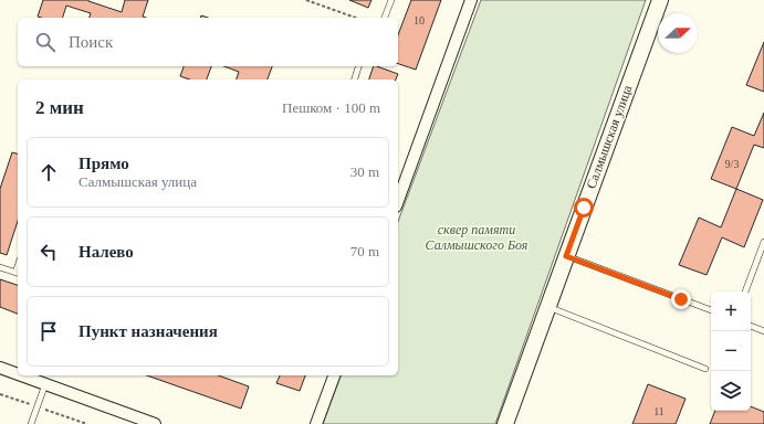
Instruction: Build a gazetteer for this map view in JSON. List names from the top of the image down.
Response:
{
  "streets": {
    "main road": ["Салмышская улица"]
  },
  "parks": ["сквер памяти Салмышского Боя"],
  "house_numbers": ["10", "9/3", "11"],
  "north": "right",
  "page": {
    "search": "Поиск",
    "heading": ["2 мин", "Пешком · 100 m"],
    "list": [
      ["Прямо", "Салмышская улица", "30 m"],
      ["Налево", "70 m"],
      "Пункт назначения"
    ],
    "map_buttons": ["+", "−"]
  }
}
